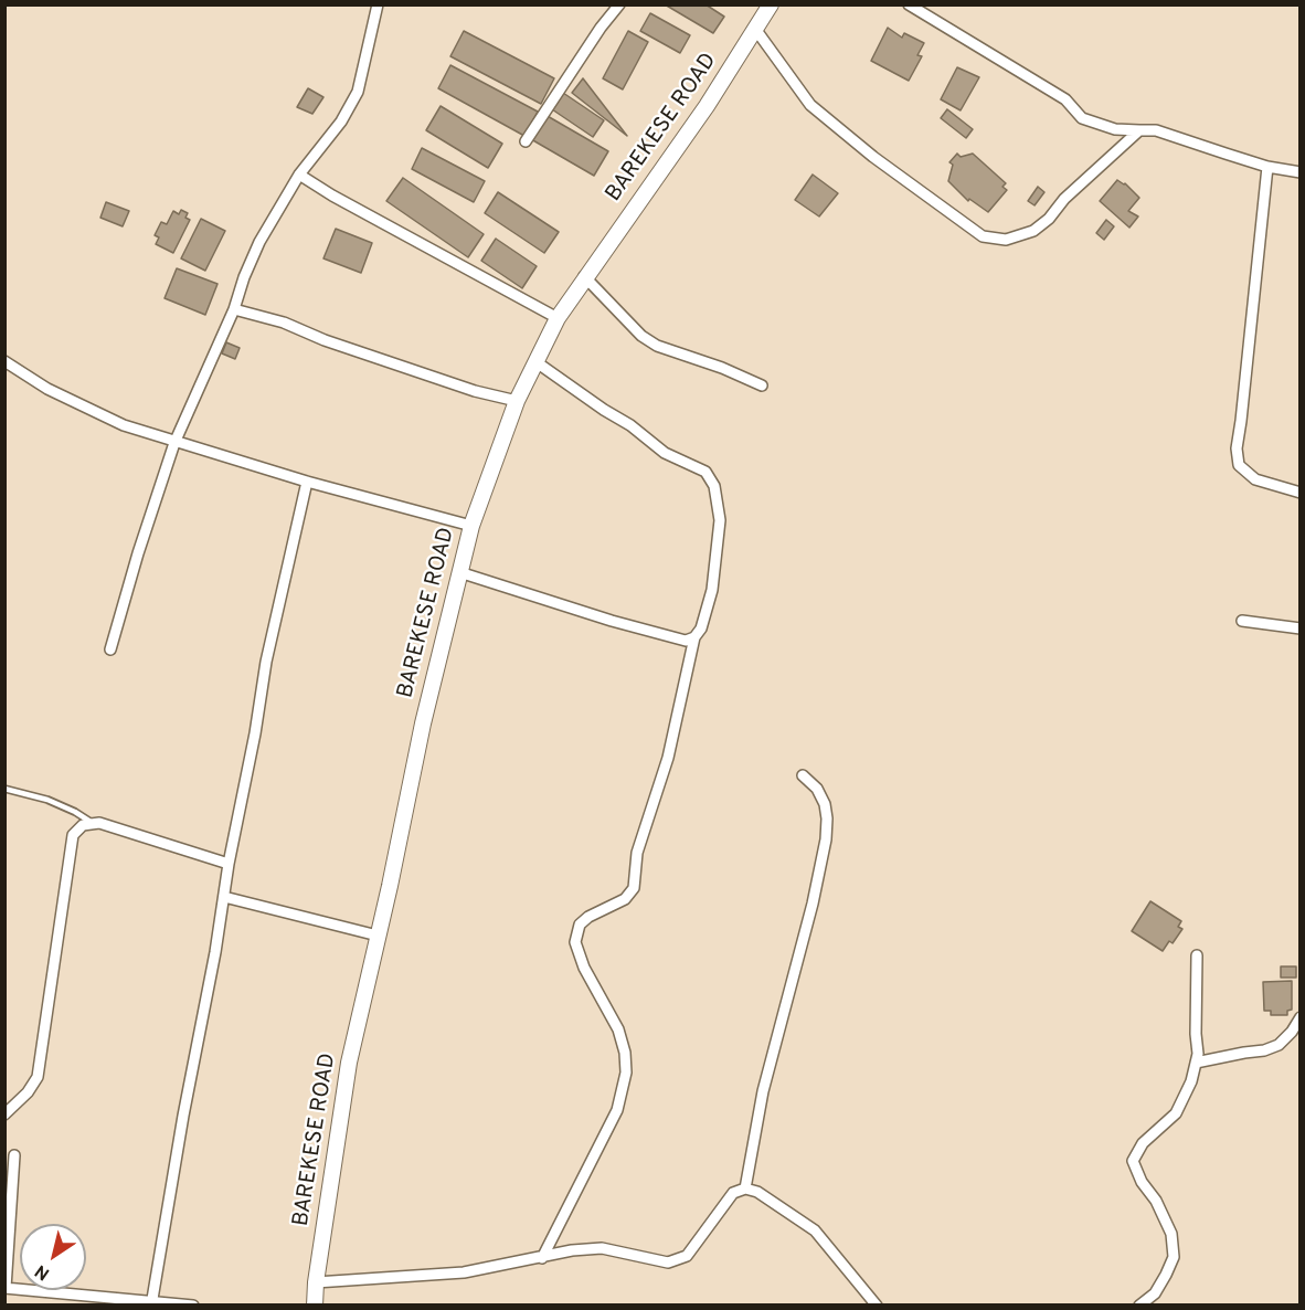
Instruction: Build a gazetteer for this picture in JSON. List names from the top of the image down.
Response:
{
  "streets": {
    "main road": ["BAREKESE ROAD"]
  },
  "north": "bottom left"
}
